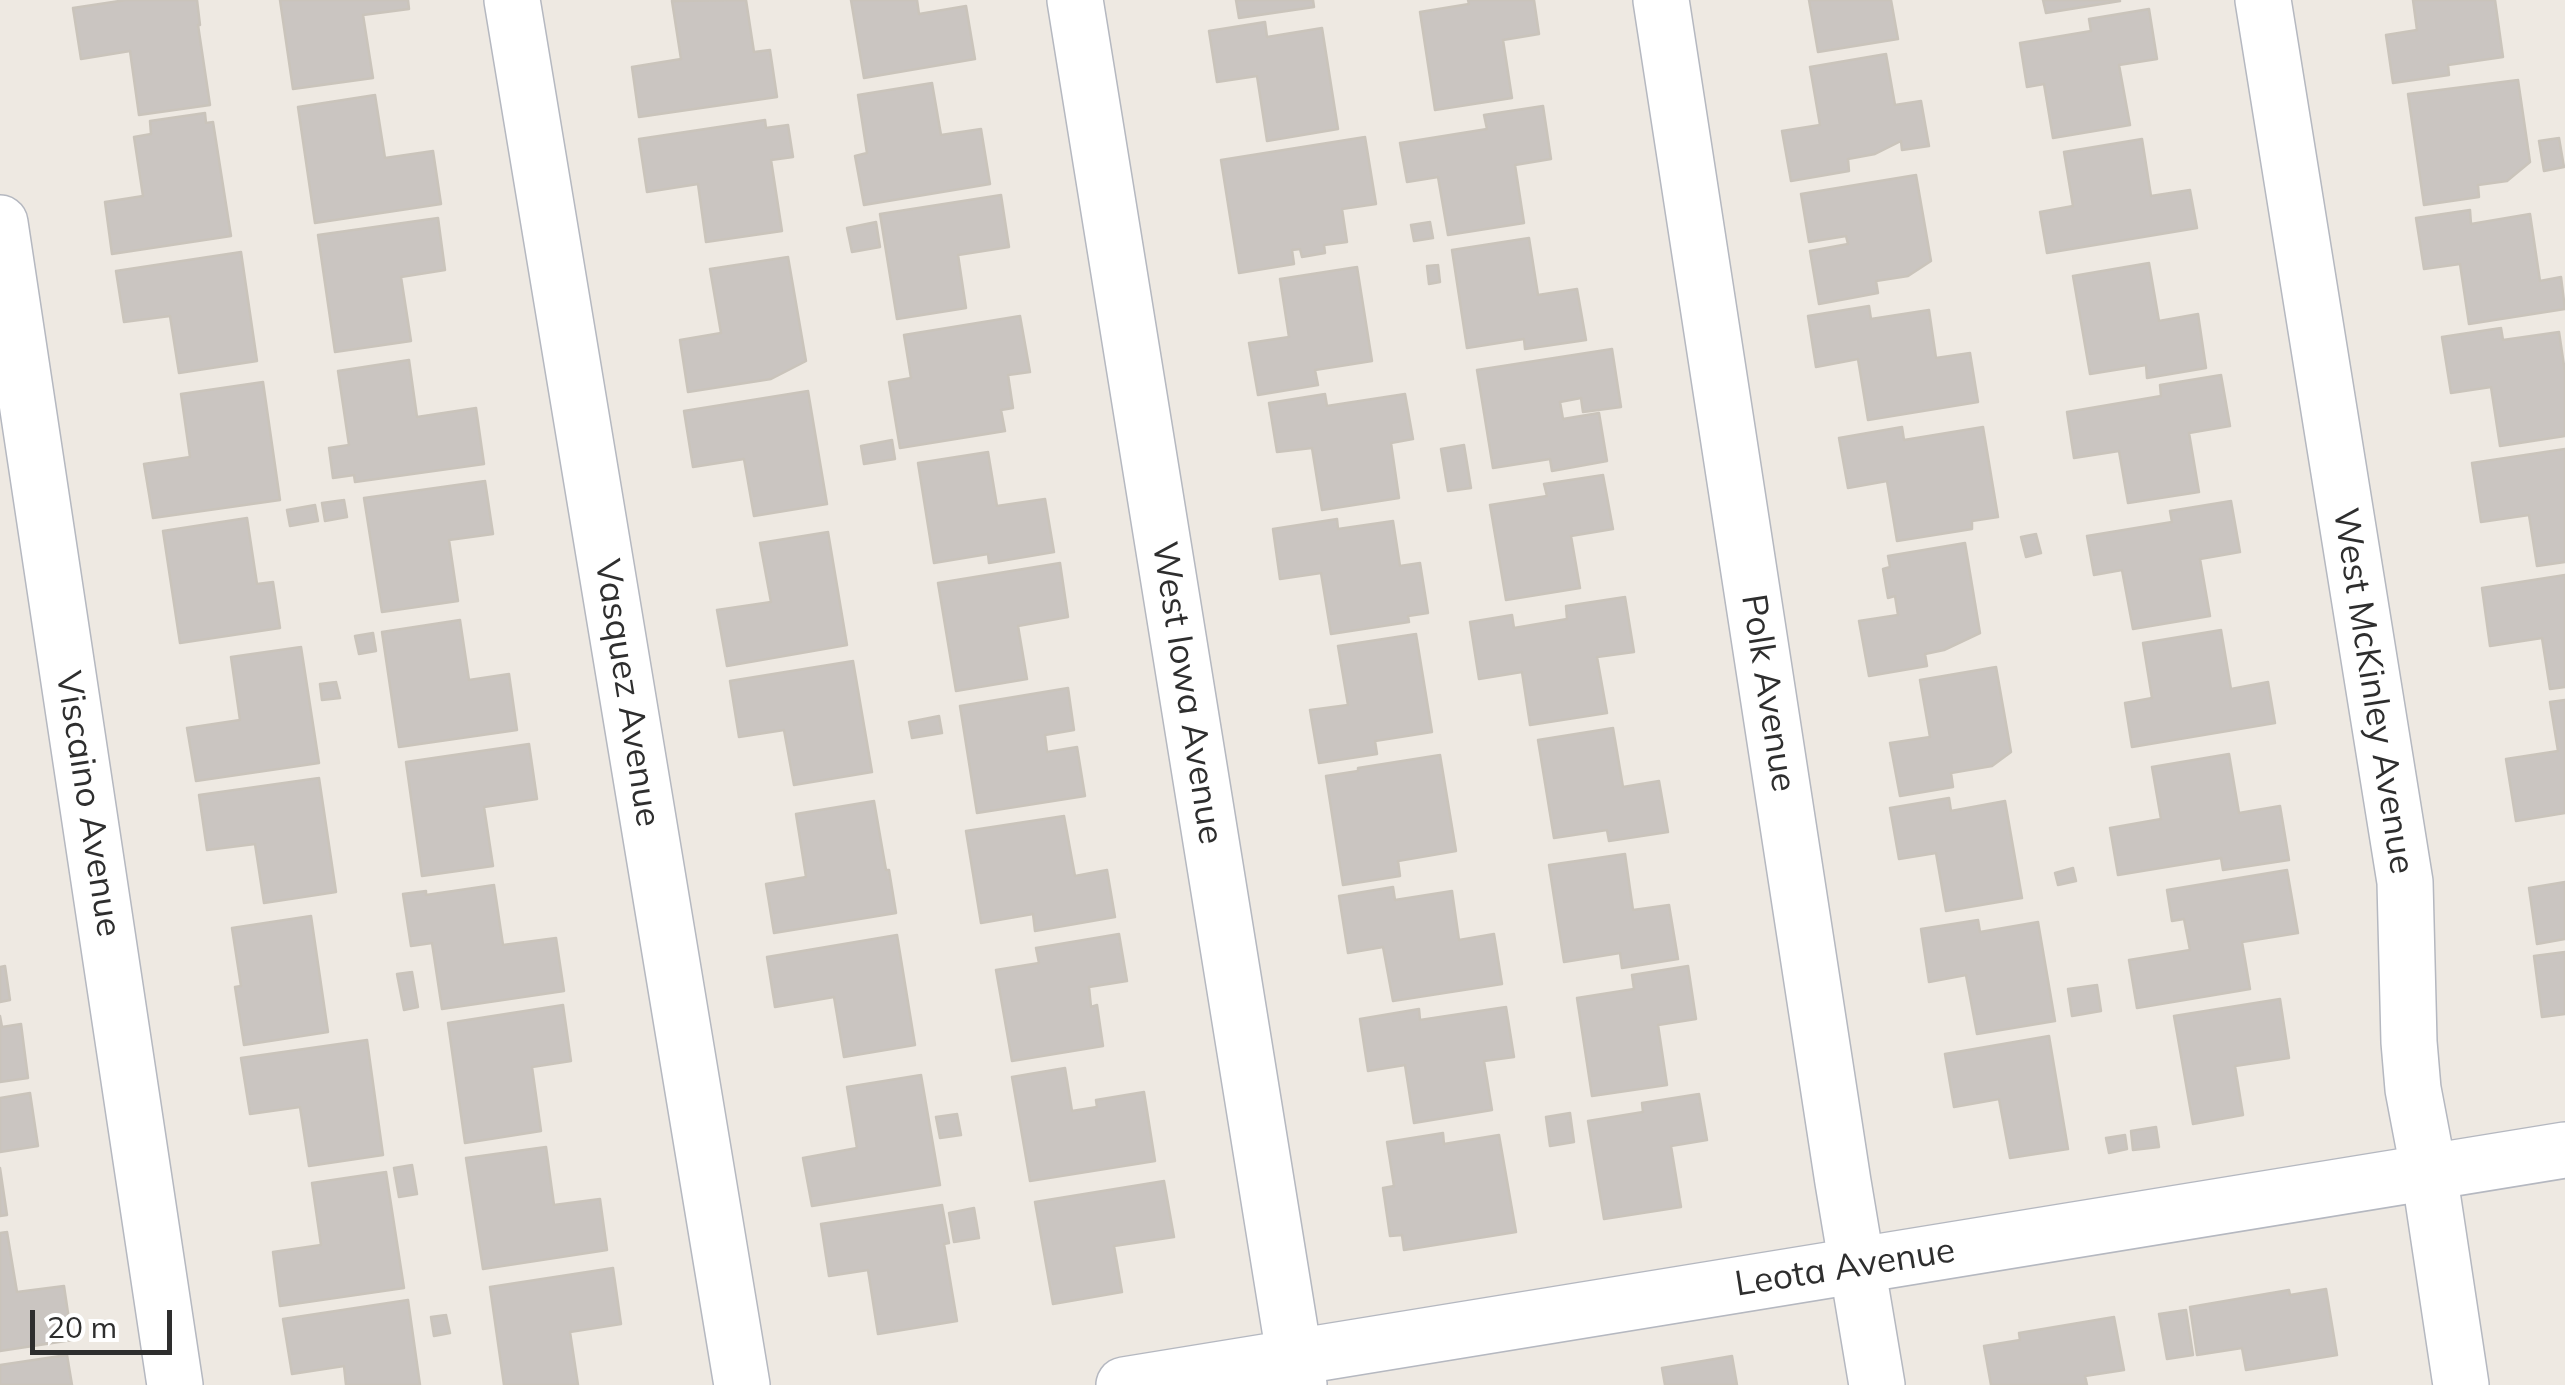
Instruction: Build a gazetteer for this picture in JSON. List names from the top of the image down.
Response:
{
  "streets": {
    "street": [
      "West McKinley Avenue",
      "Vasquez Avenue",
      "West Iowa Avenue",
      "Polk Avenue",
      "Viscaino Avenue",
      "Leota Avenue"
    ]
  },
  "crossings": [
    ["West McKinley Avenue", "Leota Avenue"],
    ["West Iowa Avenue", "Leota Avenue"],
    ["Polk Avenue", "Leota Avenue"]
  ],
  "scale_bar": "20 m"
}
